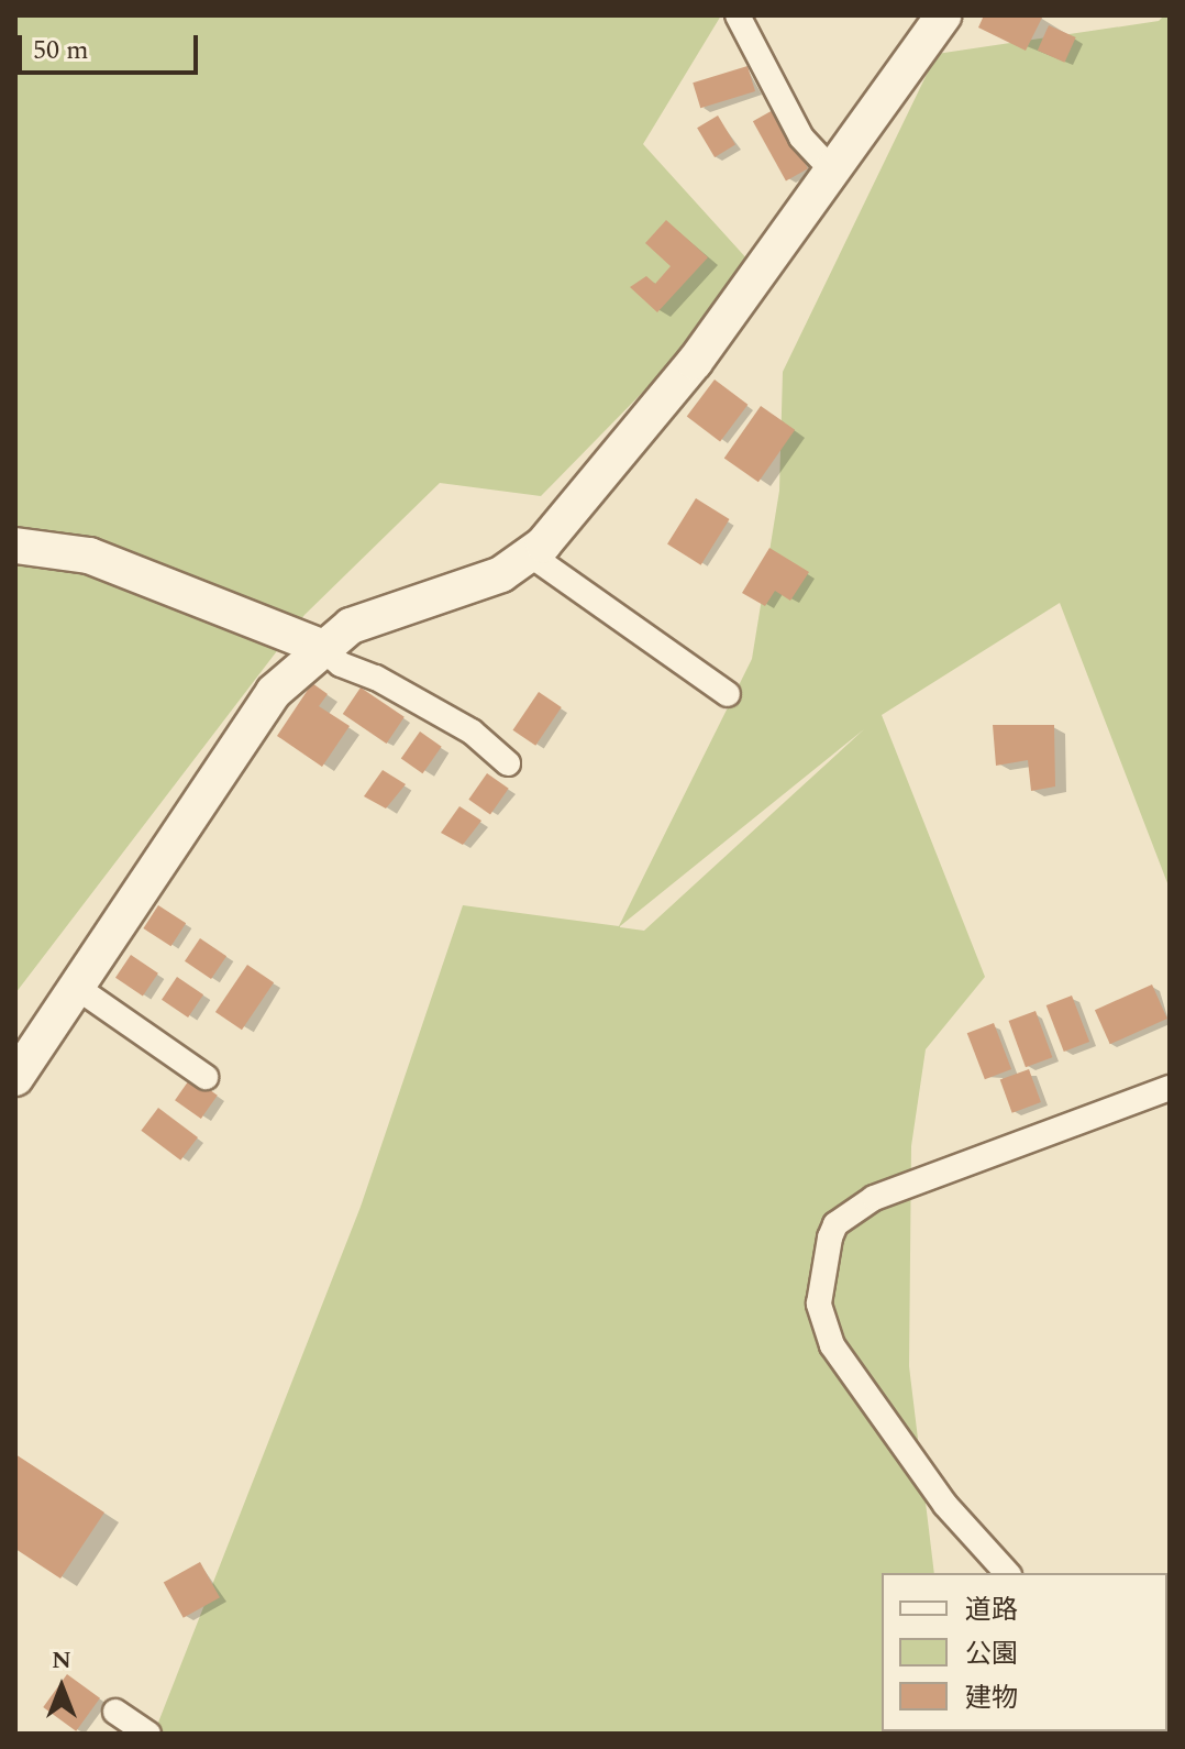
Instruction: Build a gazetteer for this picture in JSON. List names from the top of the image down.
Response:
{
  "legend": ["道路", "公園", "建物"],
  "scale_bar": "50 m",
  "north": "top"
}
